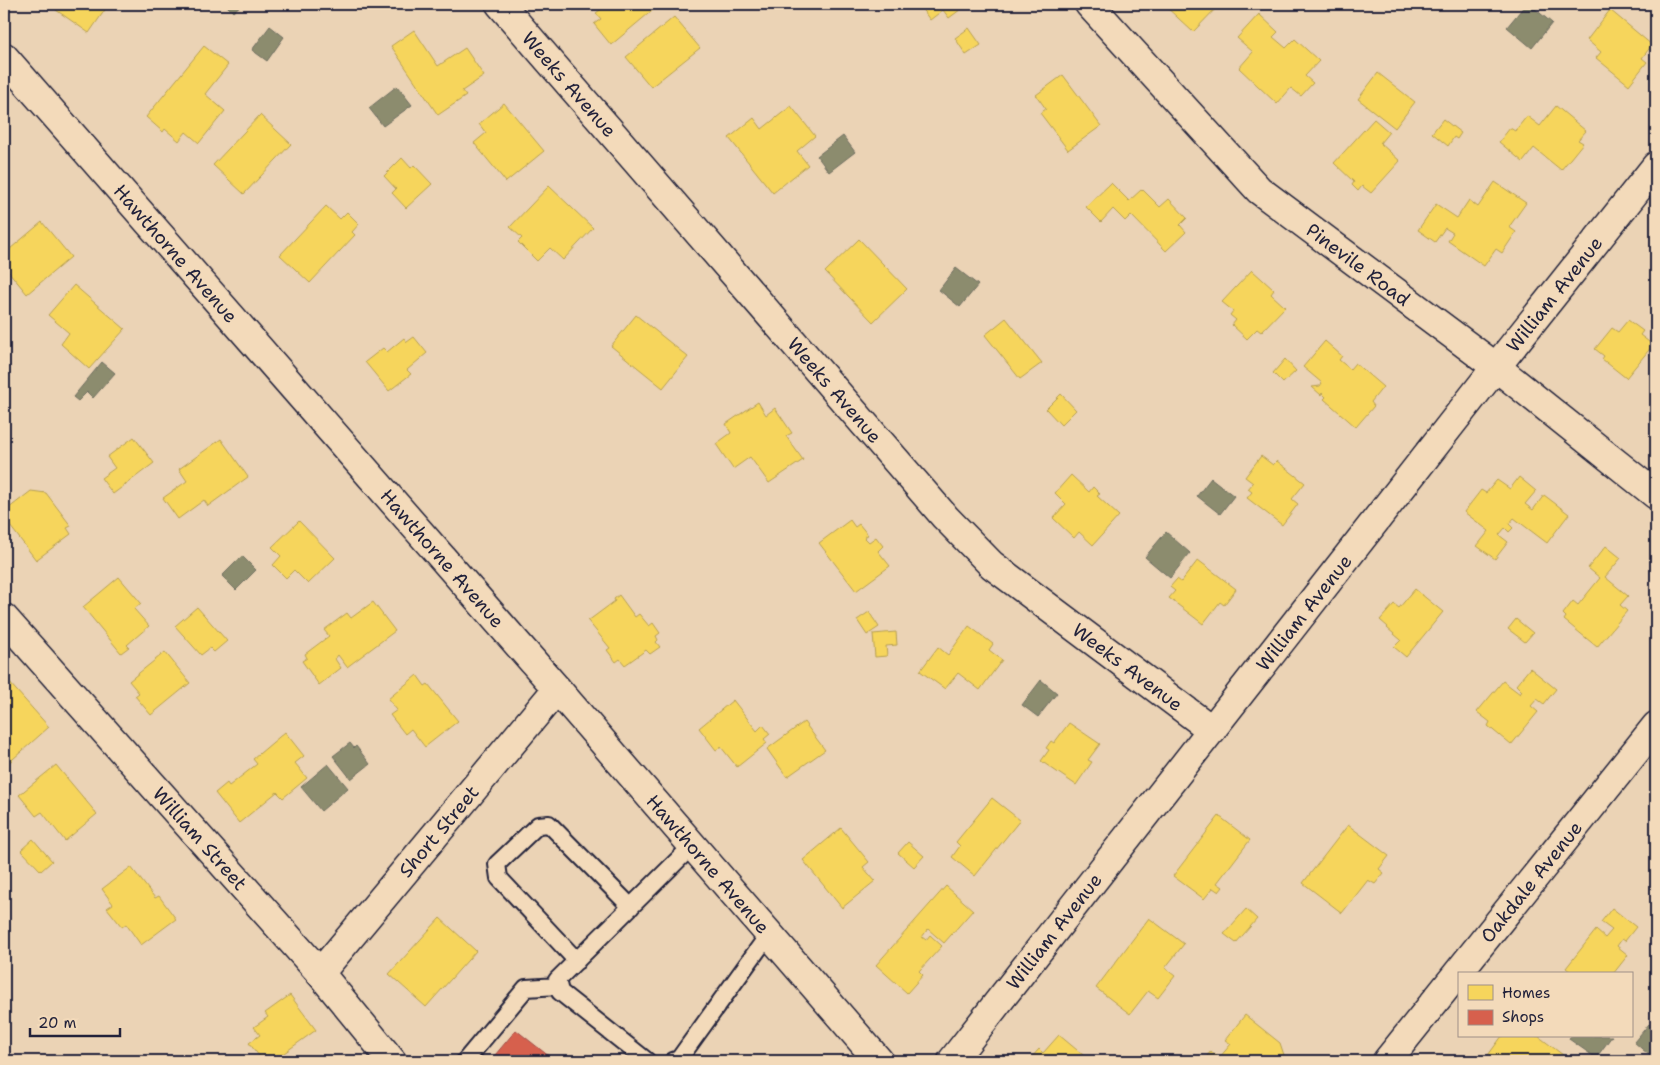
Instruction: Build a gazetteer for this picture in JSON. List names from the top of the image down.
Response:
{
  "streets": {
    "street": [
      "Weeks Avenue",
      "Hawthorne Avenue",
      "Pinevile Road",
      "William Avenue",
      "Short Street",
      "William Street",
      "Oakdale Avenue"
    ]
  },
  "crossings": [
    ["Weeks Avenue", "William Avenue"],
    ["Hawthorne Avenue", "Short Street"],
    ["Pinevile Road", "William Avenue"],
    ["Short Street", "William Street"]
  ],
  "legend": ["Homes", "Shops"],
  "scale_bar": "20 m"
}
